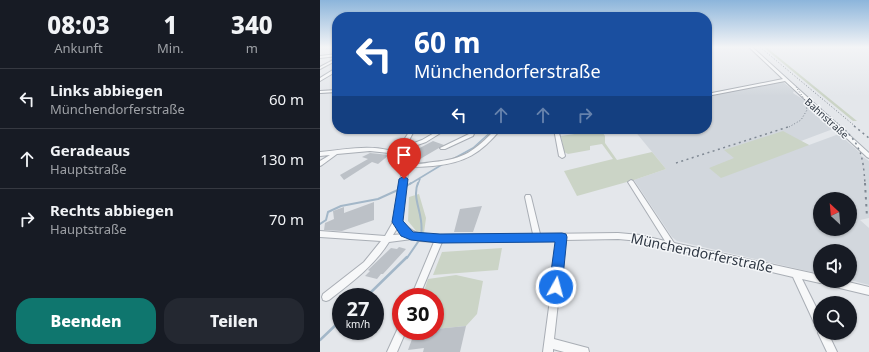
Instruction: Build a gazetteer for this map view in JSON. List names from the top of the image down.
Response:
{
  "streets": {
    "street": ["Bahnstraße", "Münchendorferstraße"]
  },
  "north": "top left",
  "page": {
    "eta": [
      "08:03",
      "Ankunft",
      "1",
      "Min.",
      "340",
      "m"
    ],
    "turn": ["60 m", "Münchendorferstraße"],
    "list": [
      {
        "name": "Links abbiegen",
        "note": "Münchendorferstraße",
        "value": "60 m"
      },
      {
        "name": "Geradeaus",
        "note": "Hauptstraße",
        "value": "130 m"
      },
      {
        "name": "Rechts abbiegen",
        "note": "Hauptstraße",
        "value": "70 m"
      }
    ],
    "speed": "27 km/h",
    "limit": "30",
    "buttons": ["Beenden", "Teilen"]
  }
}
